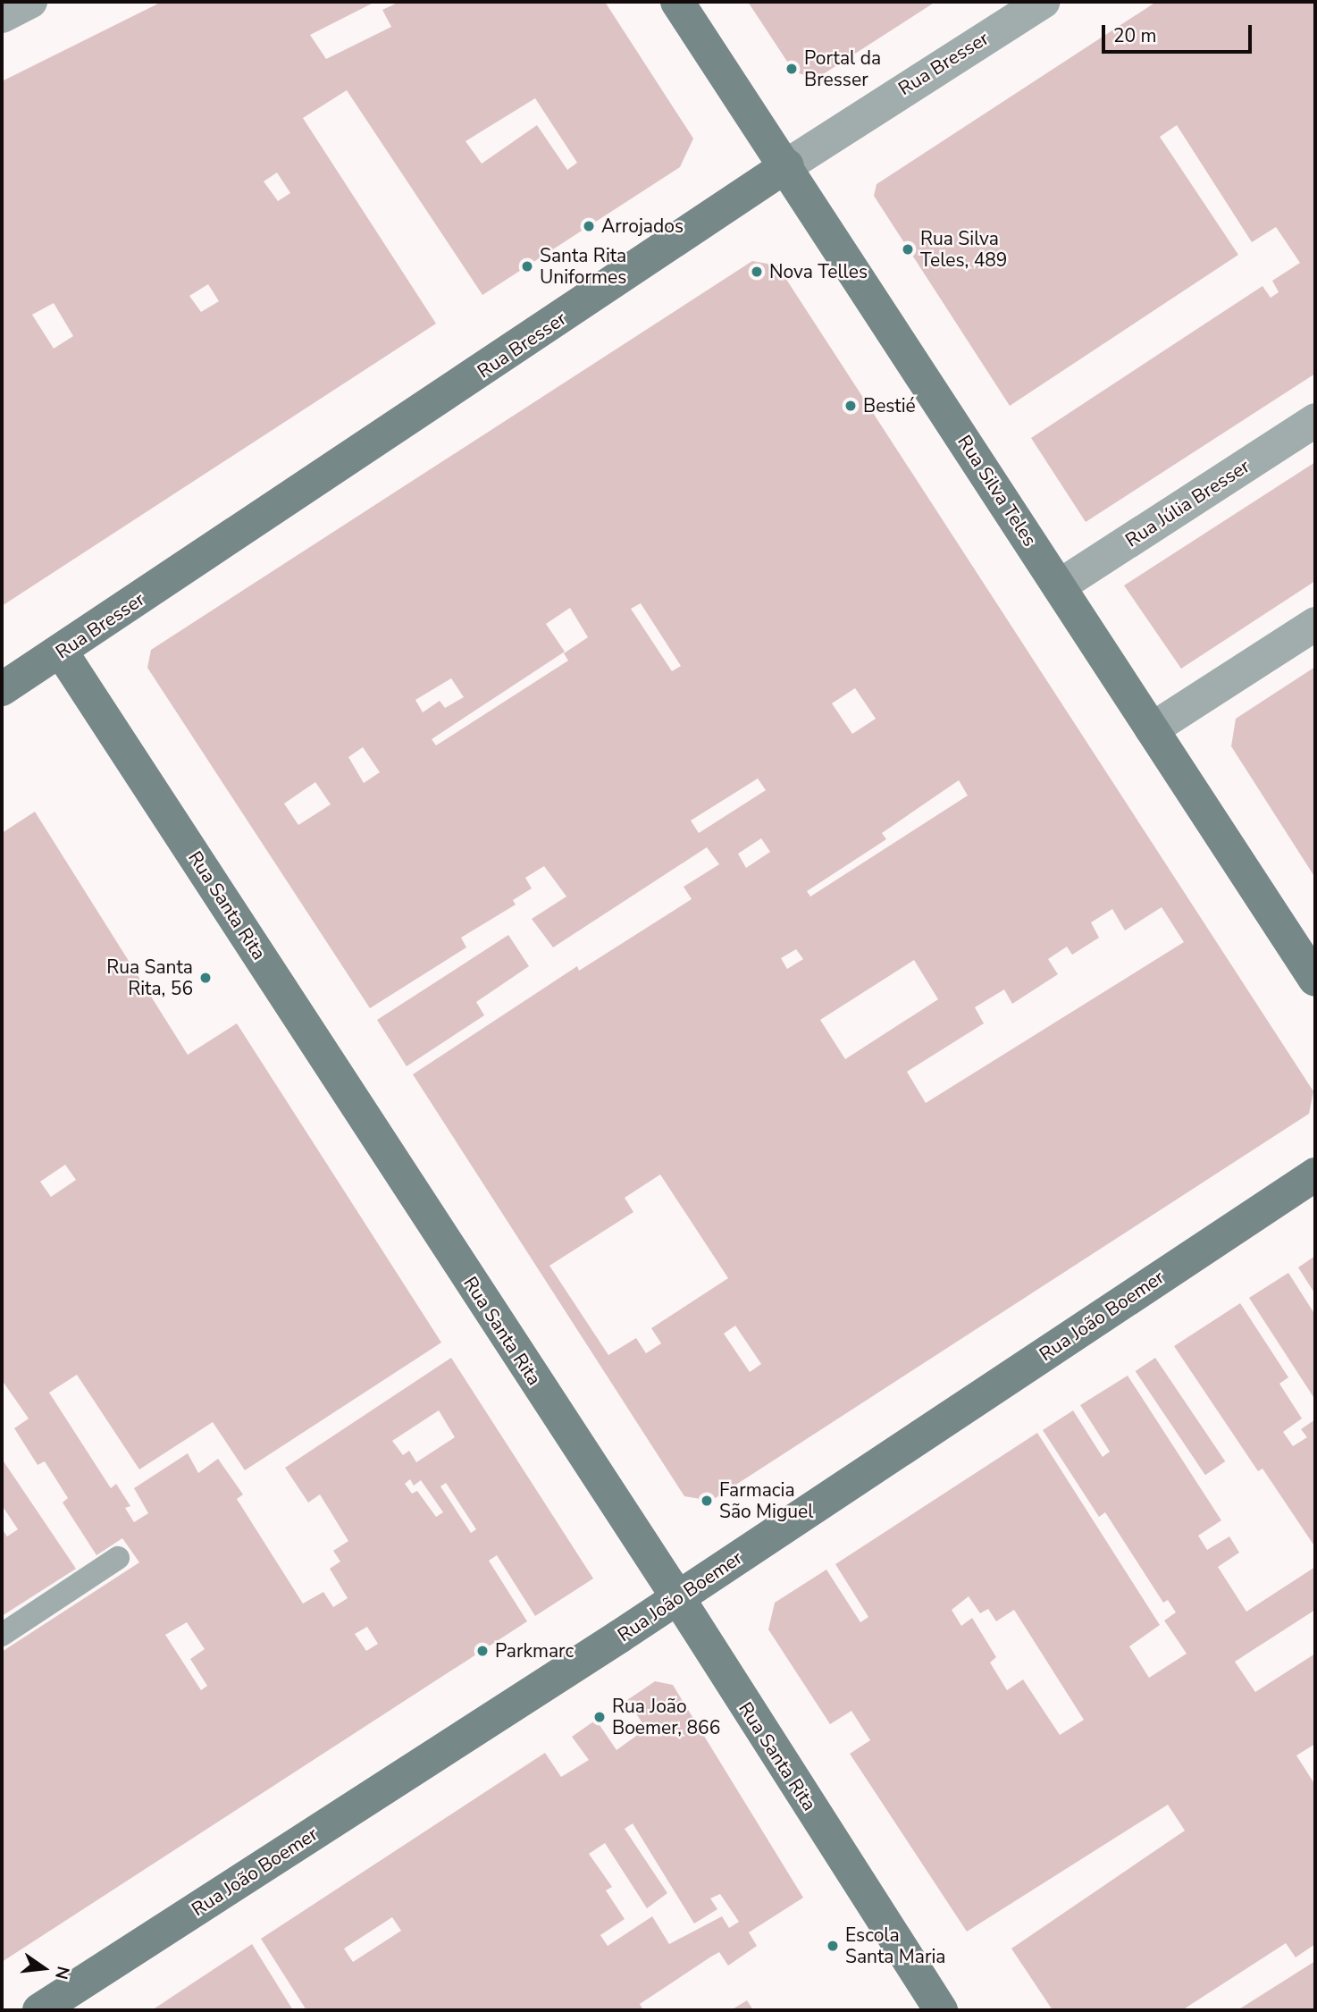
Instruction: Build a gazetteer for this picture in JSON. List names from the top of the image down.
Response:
{
  "streets": {
    "main road": [
      "Rua Bresser",
      "Rua Silva Teles",
      "Rua Santa Rita",
      "Rua João Boemer"
    ],
    "street": ["Rua Júlia Bresser"]
  },
  "crossings": [
    ["Rua Bresser", "Rua Silva Teles"],
    ["Rua Bresser", "Rua Santa Rita"],
    ["Rua Silva Teles", "Rua Júlia Bresser"],
    ["Rua Santa Rita", "Rua João Boemer"]
  ],
  "places": [
    "Portal da Bresser",
    "Arrojados",
    "Rua Silva Teles, 489",
    "Santa Rita Uniformes",
    "Nova Telles",
    "Bestié",
    "Rua Santa Rita, 56",
    "Farmacia São Miguel",
    "Parkmarc",
    "Rua João Boemer, 866",
    "Escola Santa Maria"
  ],
  "scale_bar": "20 m",
  "north": "right"
}
